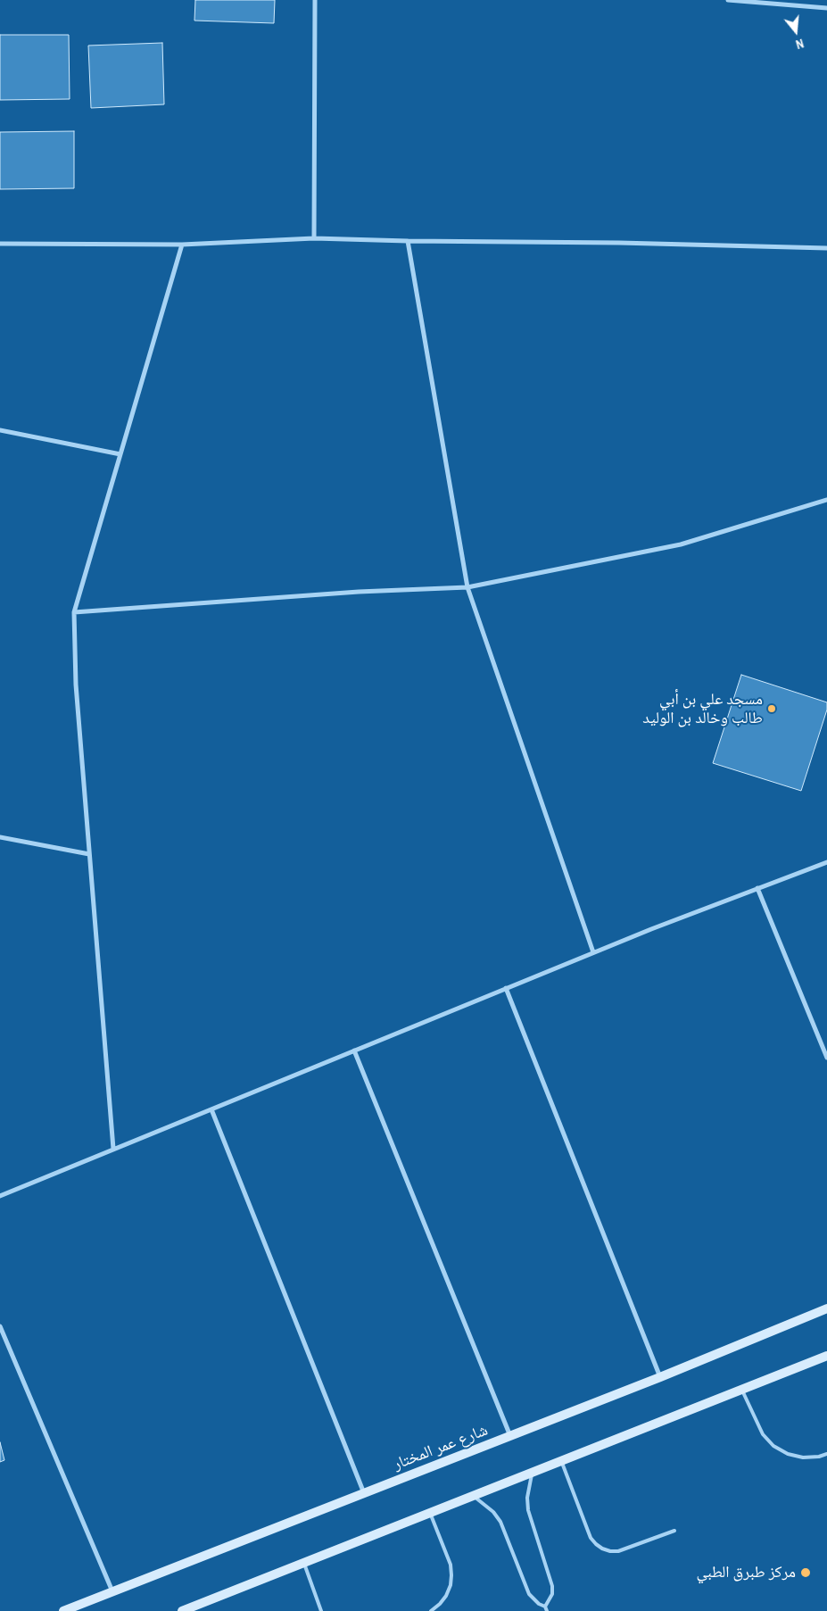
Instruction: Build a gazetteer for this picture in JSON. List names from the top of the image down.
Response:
{
  "streets": {
    "street": ["شارع عمر المختار"]
  },
  "places": ["مسجد علي بن أبي طالب وخالد بن الوليد", "مركز طبرق الطبي"],
  "north": "bottom"
}
